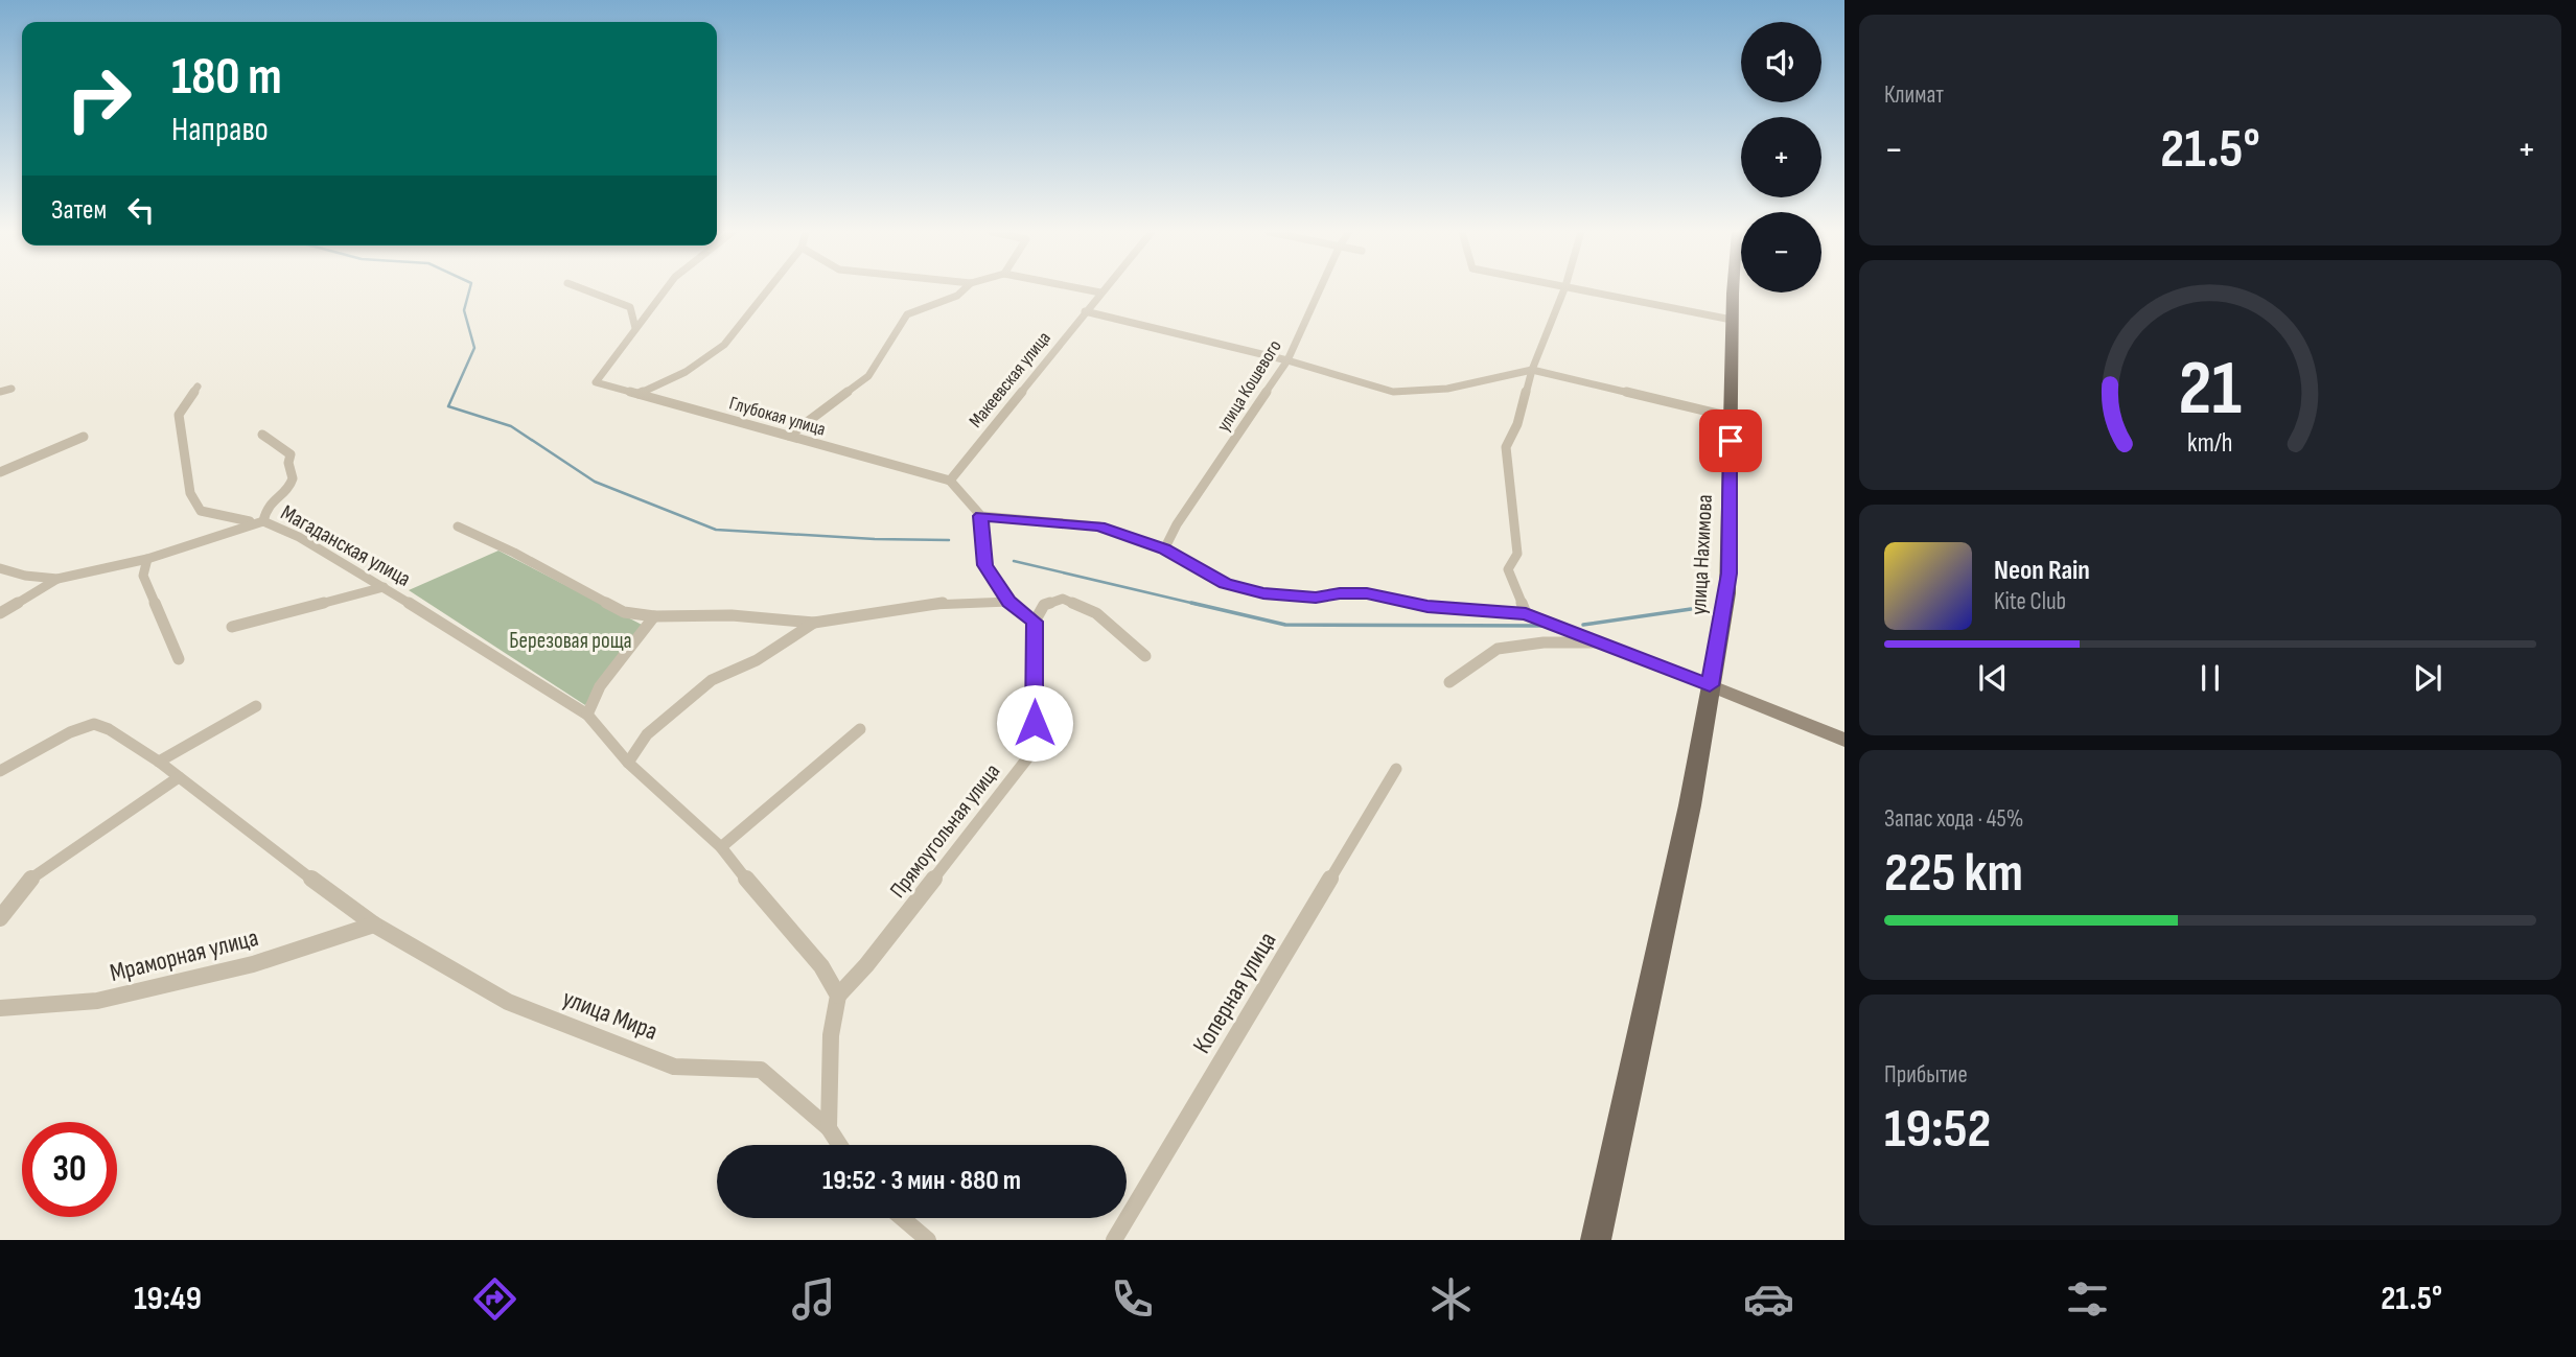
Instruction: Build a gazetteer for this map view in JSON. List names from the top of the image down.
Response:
{
  "streets": {
    "main road": ["улица Нахимова"],
    "street": [
      "Макеевская улица",
      "улица Кошевого",
      "Глубокая улица",
      "Магаданская улица",
      "Прямоугольная улица",
      "Мраморная улица",
      "Коперная улица",
      "улица Мира"
    ]
  },
  "crossings": [
    ["Макеевская улица", "Глубокая улица"],
    ["Мраморная улица", "улица Мира"]
  ],
  "parks": ["Березовая роща"],
  "page": {
    "tile": [
      "Климат",
      ["Запас хода · 45%", "225 km"],
      ["Прибытие", "19:52"]
    ],
    "map_buttons": ["+", "−"],
    "turn": ["180 m", "Направо"],
    "heat": ["−", "21.5°", "+"],
    "then": "Затем",
    "song": ["Neon Rain", "Kite Club"],
    "limit": "30",
    "trip": "19:52 · 3 мин · 880 m",
    "tabs": ["19:49", "21.5°"],
    "gauge": ["21", "km/h"]
  }
}
